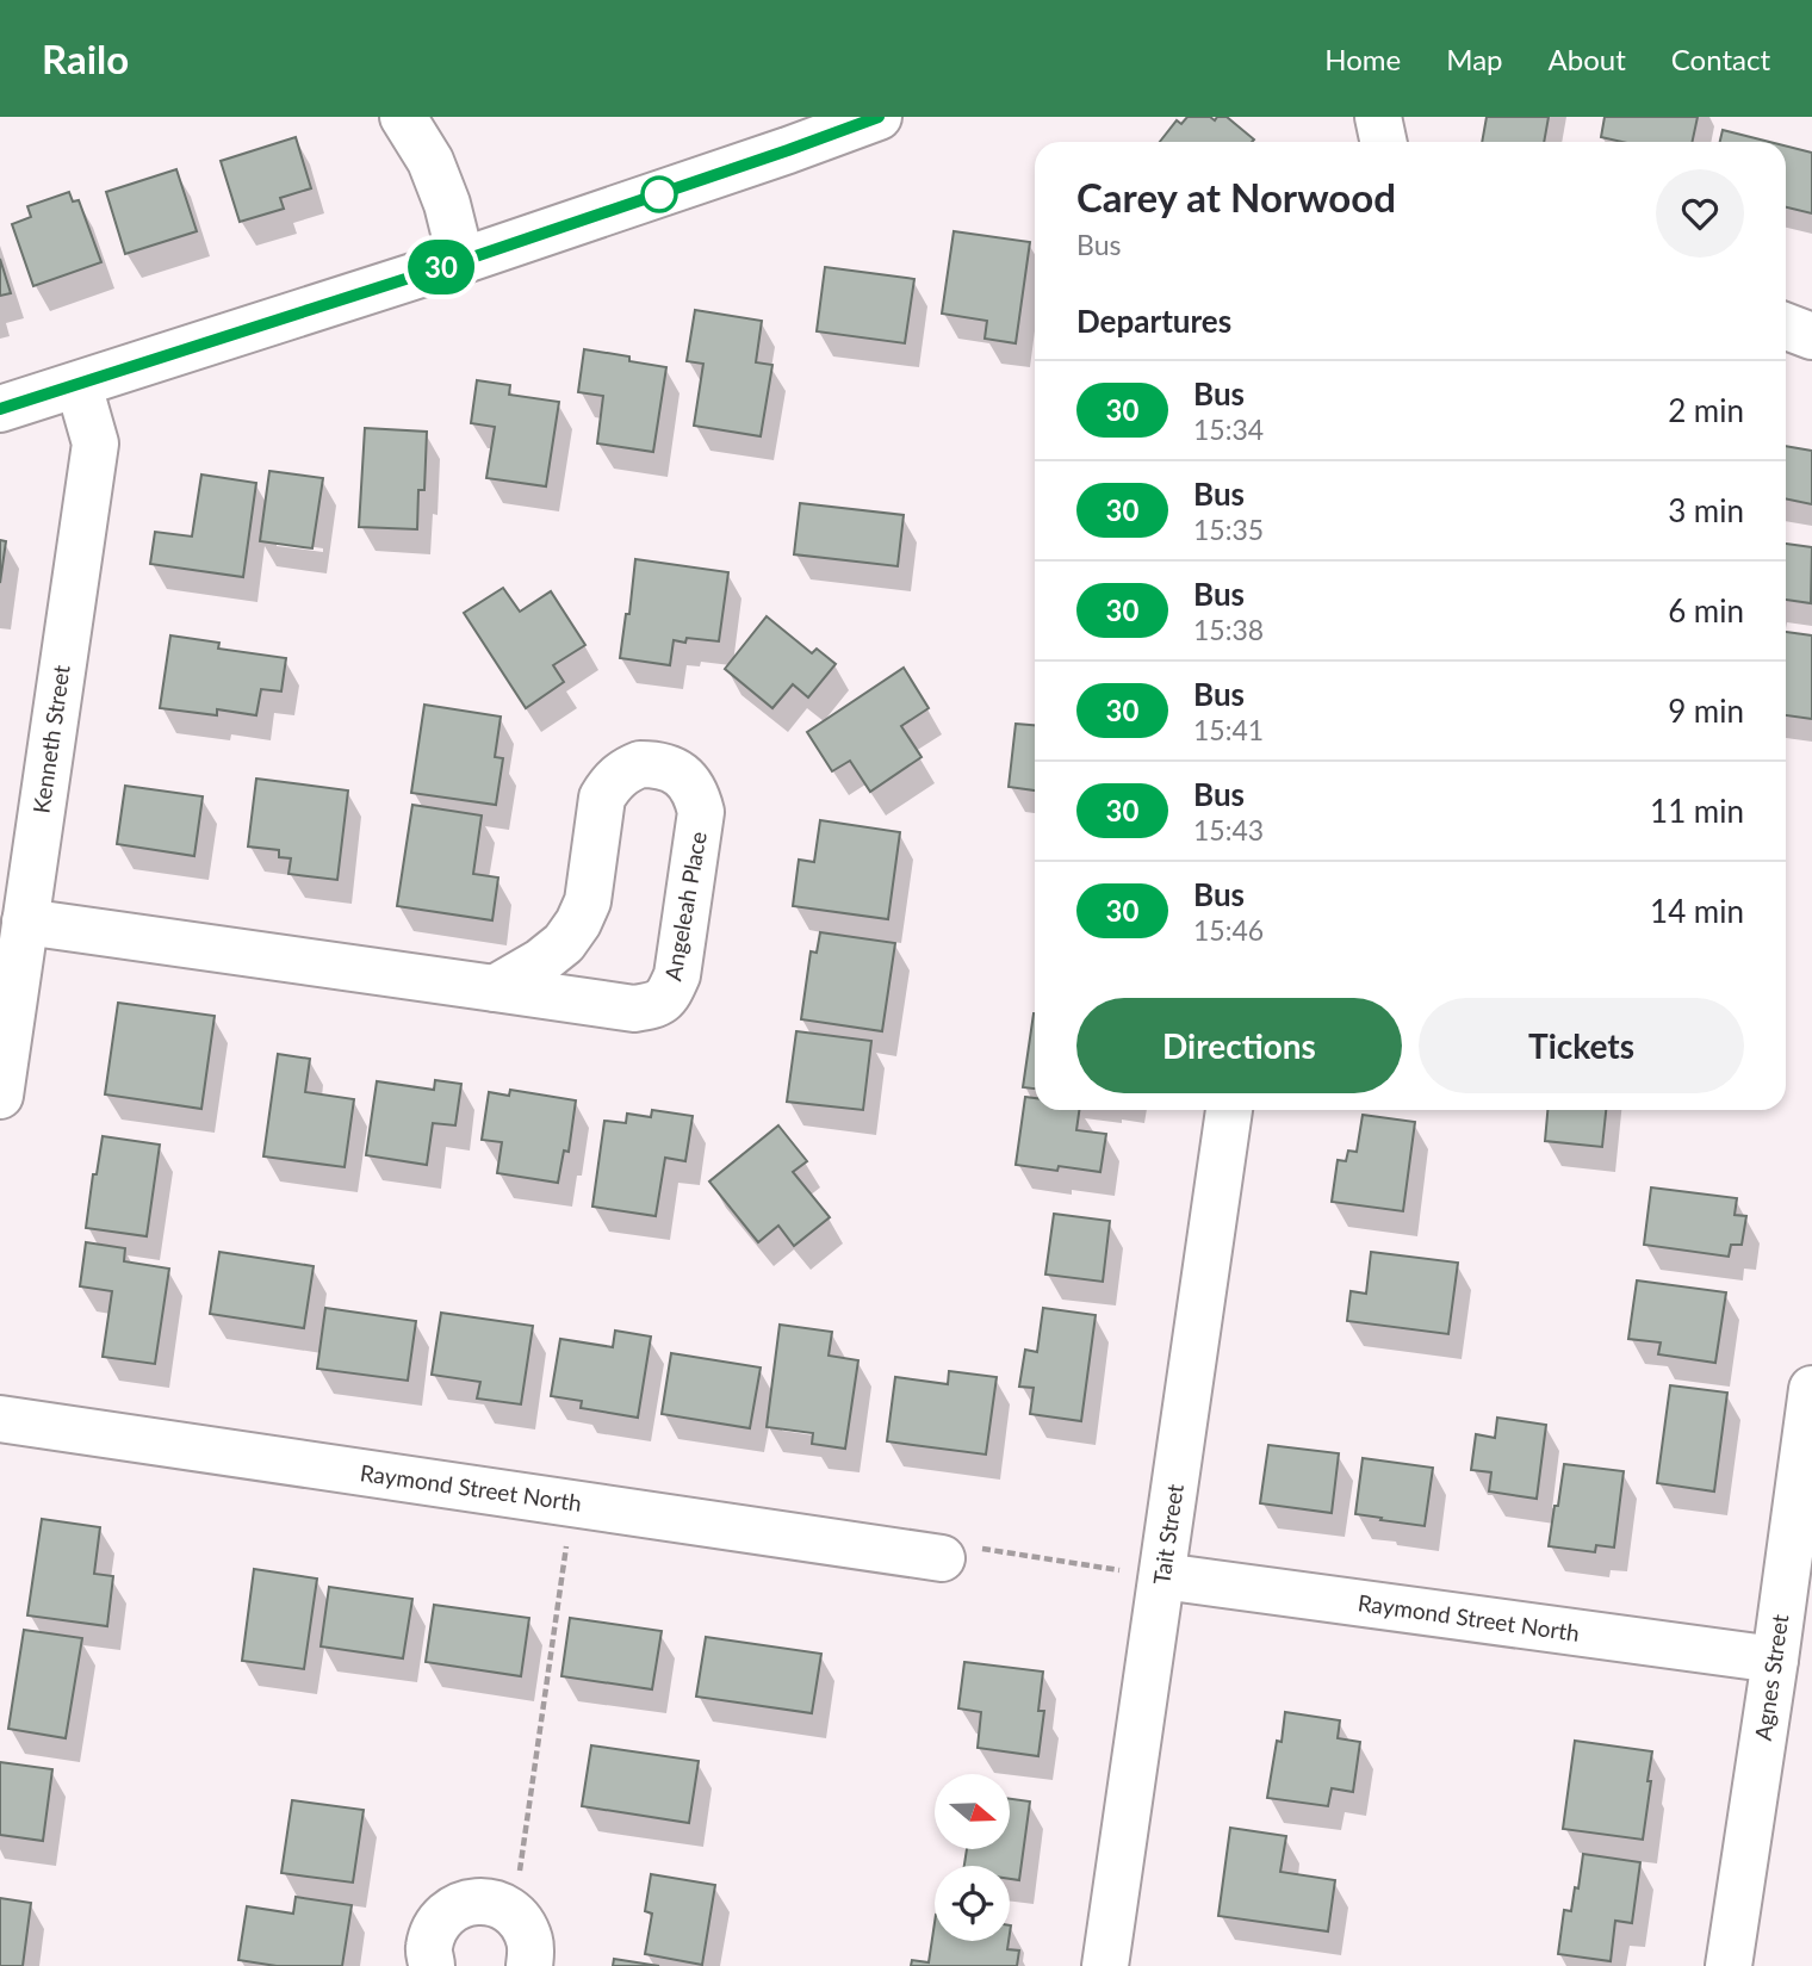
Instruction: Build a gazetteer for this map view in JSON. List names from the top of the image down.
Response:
{
  "streets": {
    "street": [
      "Kenneth Street",
      "Angeleah Place",
      "Raymond Street North",
      "Tait Street",
      "Agnes Street"
    ]
  },
  "crossings": [
    ["Kenneth Street", "Angeleah Place"],
    ["Raymond Street North", "Tait Street"],
    ["Raymond Street North", "Agnes Street"]
  ],
  "lines": ["bus line 30"],
  "north": "right",
  "page": {
    "header": "Railo",
    "nav": [
      "Home",
      "Map",
      "About",
      "Contact"
    ],
    "on_map": "30",
    "heading": [
      ["Carey at Norwood", "Bus"],
      "Departures"
    ],
    "list": [
      {
        "mark": "30",
        "name": "Bus",
        "note": "15:34",
        "value": "2 min"
      },
      {
        "mark": "30",
        "name": "Bus",
        "note": "15:35",
        "value": "3 min"
      },
      {
        "mark": "30",
        "name": "Bus",
        "note": "15:38",
        "value": "6 min"
      },
      {
        "mark": "30",
        "name": "Bus",
        "note": "15:41",
        "value": "9 min"
      },
      {
        "mark": "30",
        "name": "Bus",
        "note": "15:43",
        "value": "11 min"
      },
      {
        "mark": "30",
        "name": "Bus",
        "note": "15:46",
        "value": "14 min"
      }
    ],
    "buttons": ["Directions", "Tickets"]
  }
}
